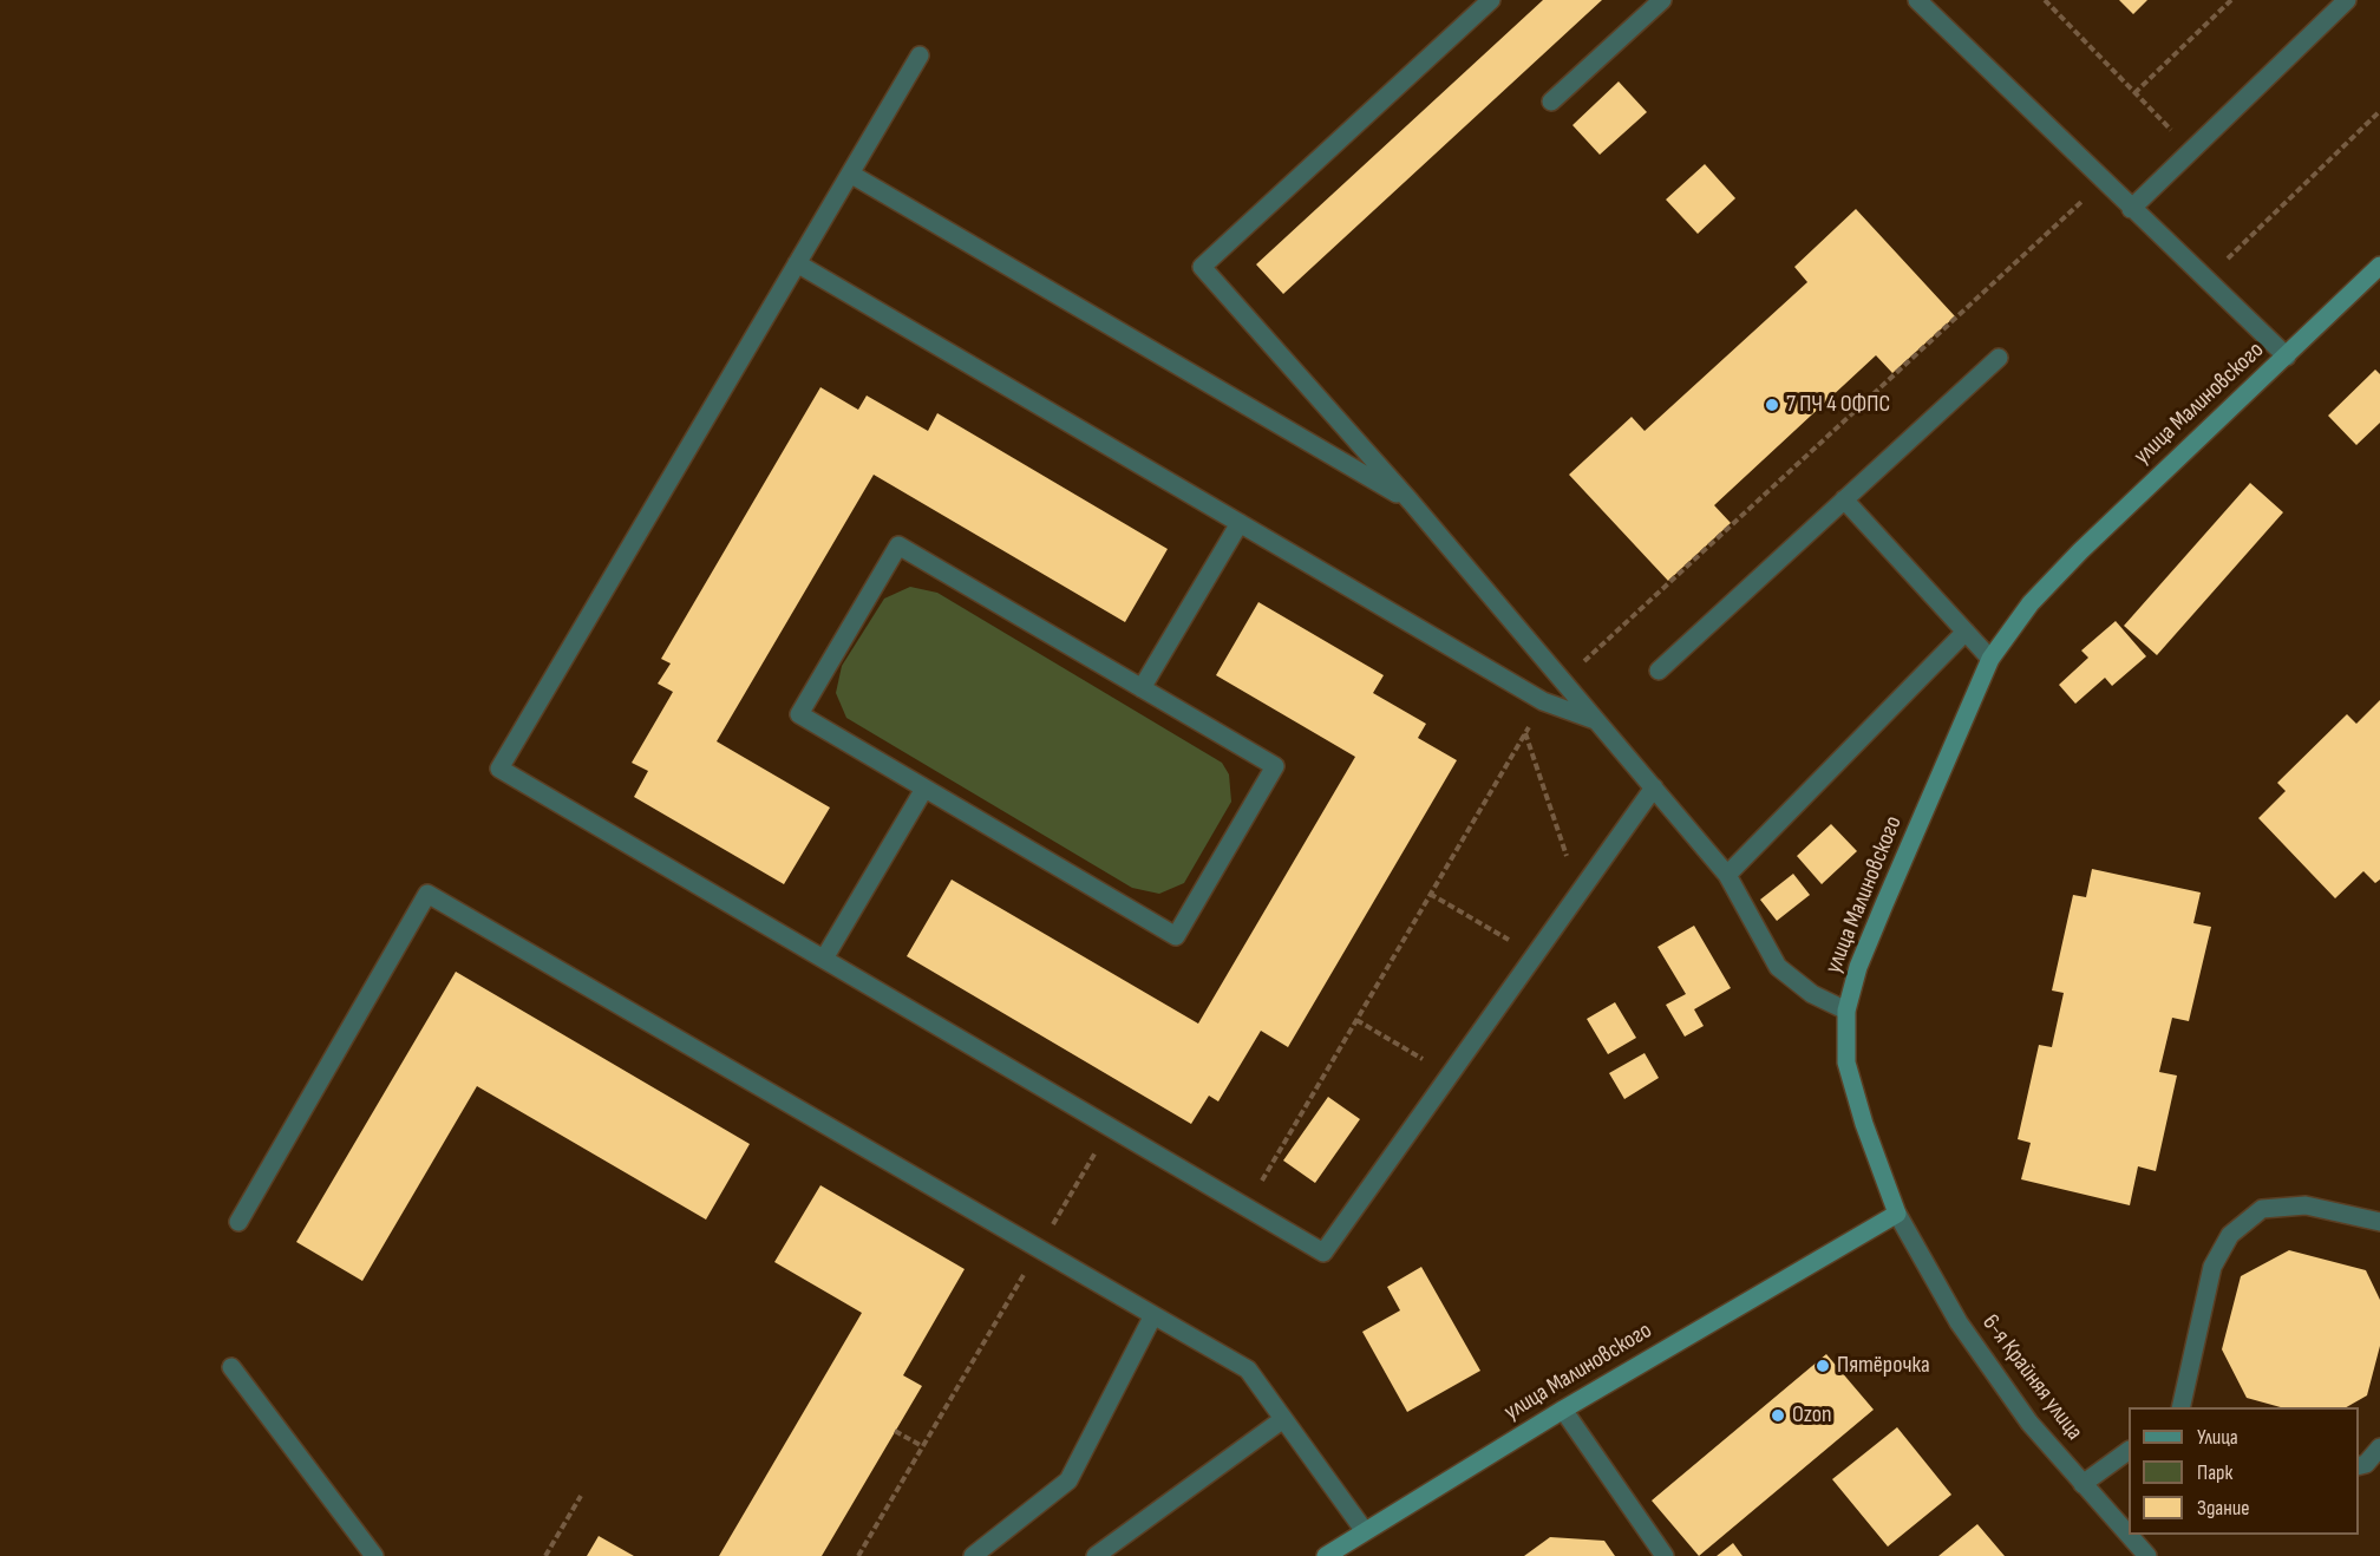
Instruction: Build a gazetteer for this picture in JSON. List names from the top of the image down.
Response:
{
  "streets": {
    "street": ["улица Малиновского", "6-я Крайняя улица"]
  },
  "crossings": [
    ["улица Малиновского", "6-я Крайняя улица"]
  ],
  "places": ["7 ПЧ 4 ОФПС", "Пятёрочка", "Ozon"],
  "legend": ["Улица", "Парк", "Здание"]
}
